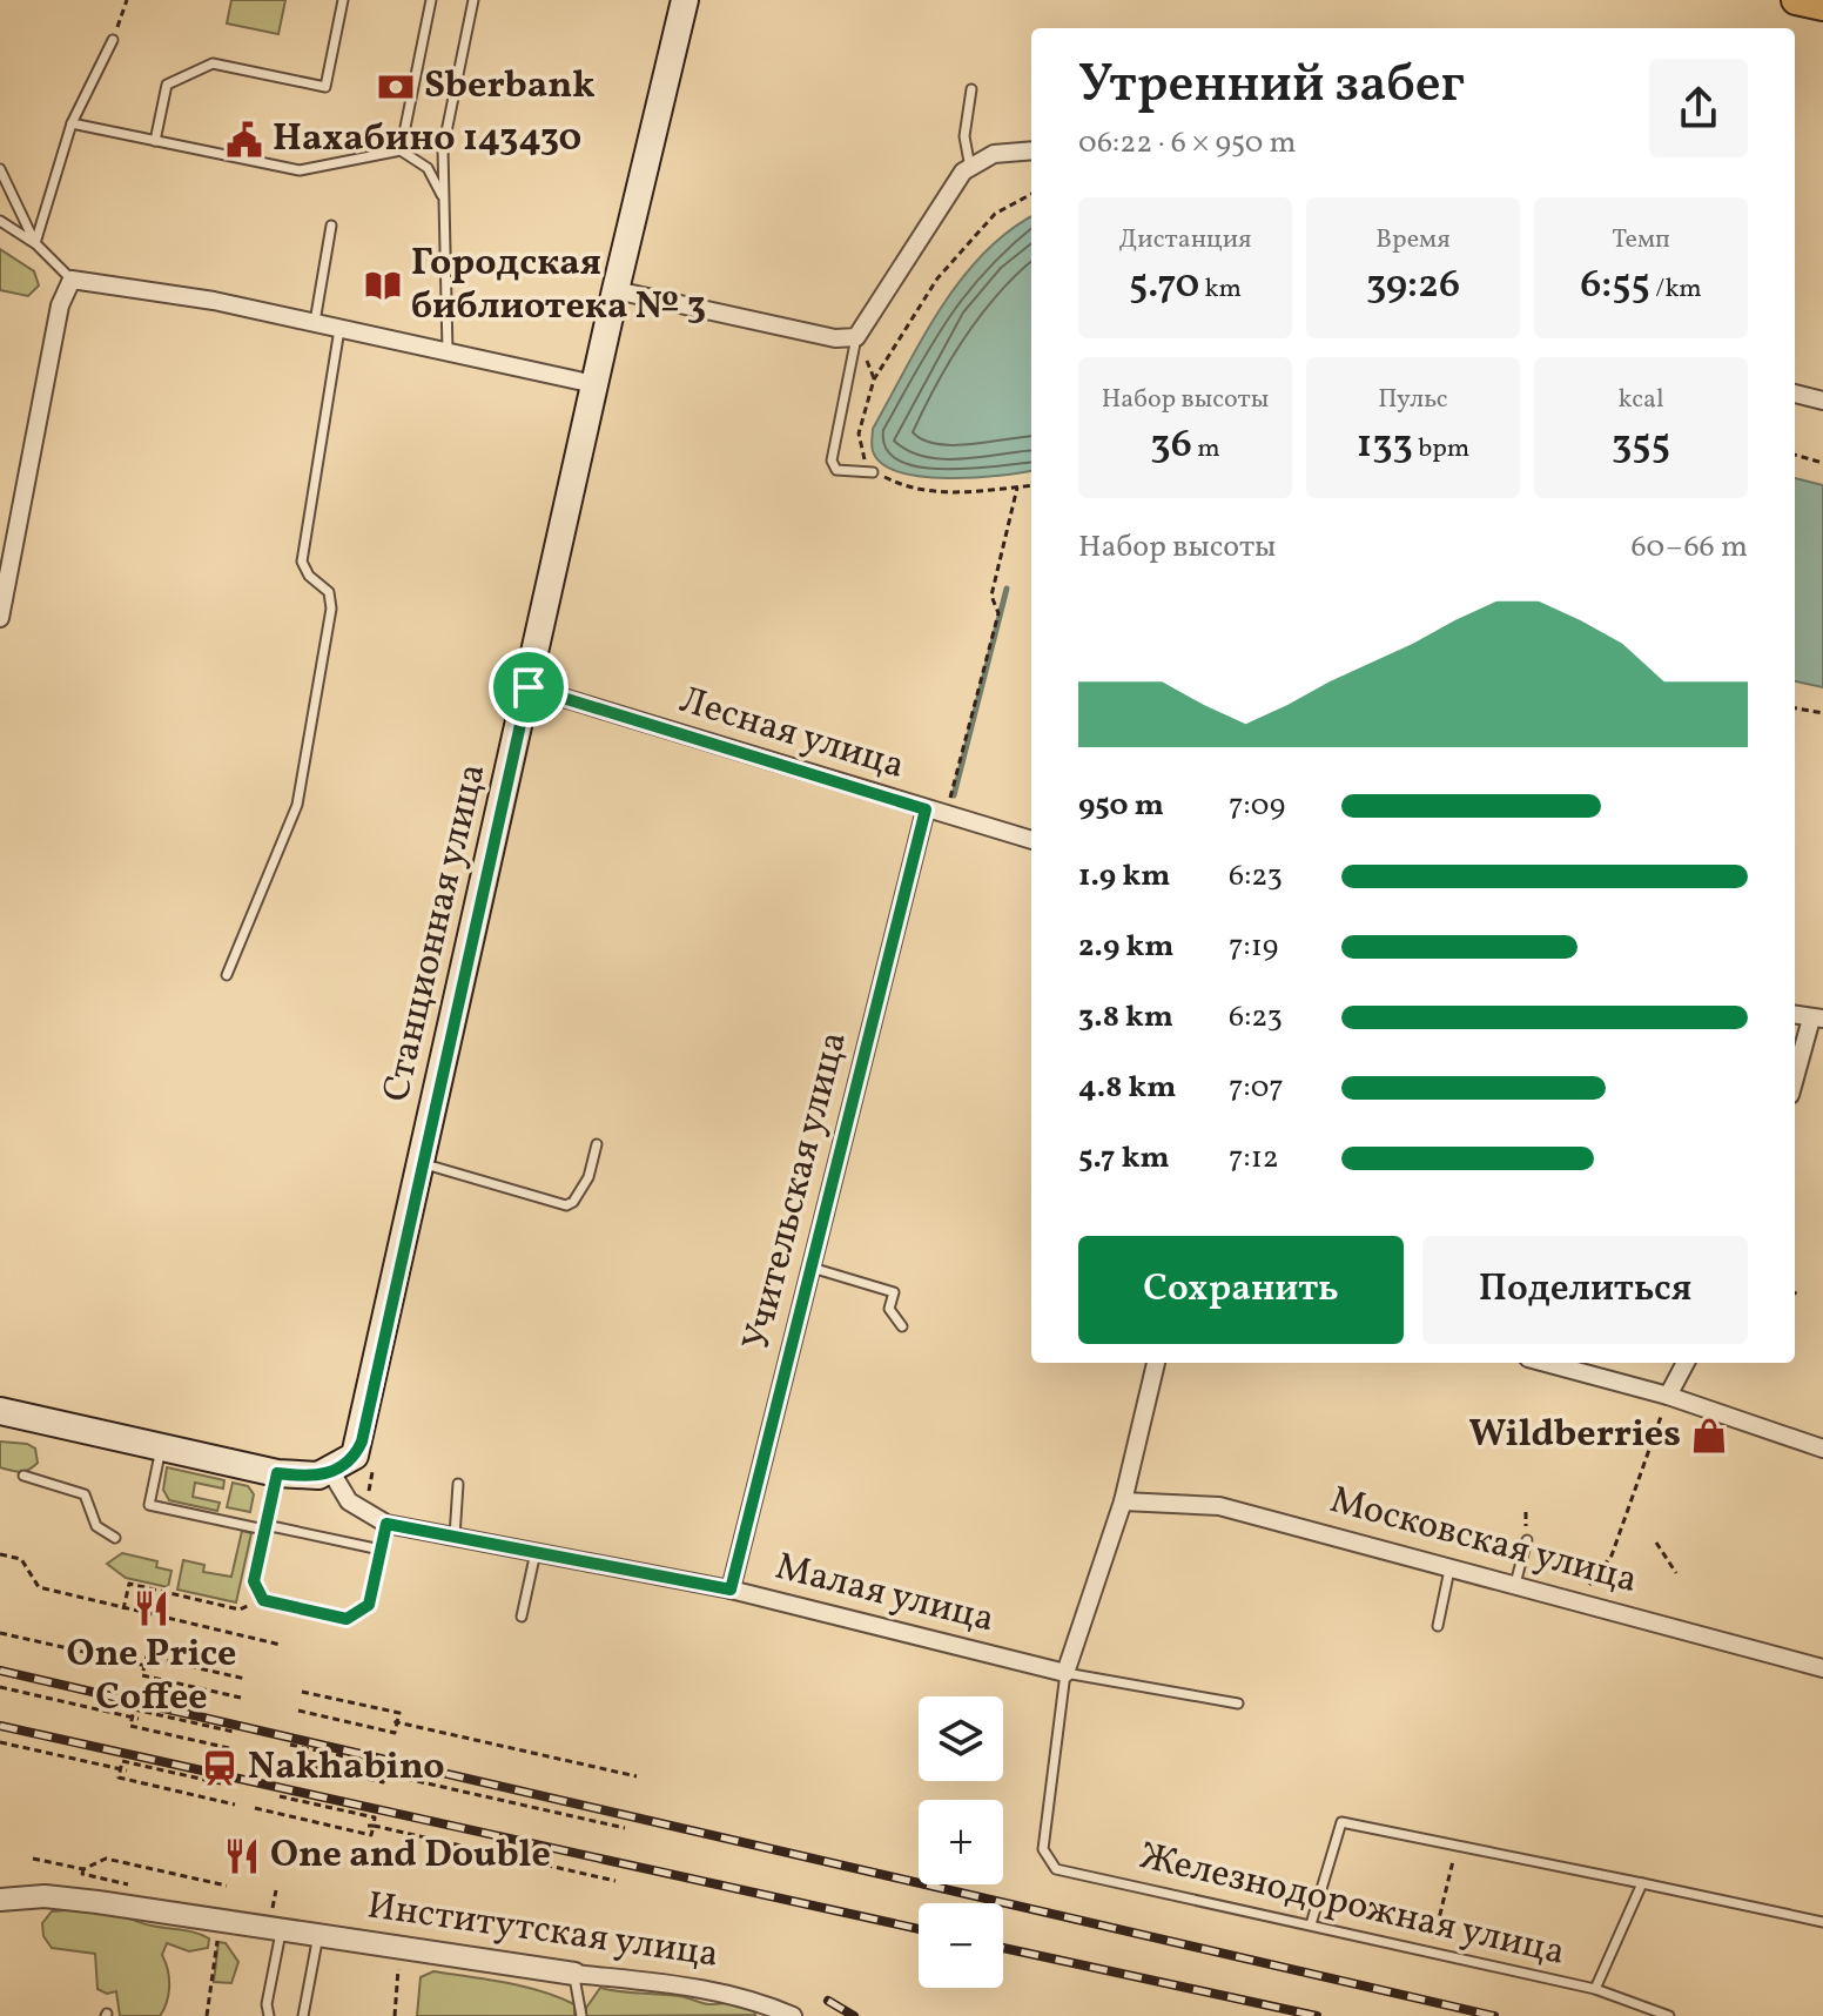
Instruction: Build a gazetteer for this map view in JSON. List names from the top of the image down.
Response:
{
  "streets": {
    "main road": ["Станционная улица"],
    "street": [
      "Лесная улица",
      "Учительская улица",
      "Московская улица",
      "Малая улица",
      "Институтская улица"
    ],
    "lane": ["Железнодорожная улица"]
  },
  "crossings": [
    ["Лесная улица", "Станционная улица"],
    ["Лесная улица", "Учительская улица"],
    ["Станционная улица", "Малая улица"],
    ["Учительская улица", "Малая улица"],
    ["Малая улица", "Железнодорожная улица"]
  ],
  "places": {
    "bank": ["Sberbank"],
    "public building": ["Нахабино 143430"],
    "library": ["Городская библиотека № 3"],
    "shop": ["Wildberries"],
    "restaurant": ["One Price Coffee", "One and Double"],
    "station": ["Nakhabino"]
  },
  "page": {
    "heading": ["Утренний забег", "06:22 · 6 × 950 m"],
    "stats": [
      ["Дистанция", "5.70 km"],
      ["Время", "39:26"],
      ["Темп", "6:55 /km"],
      ["Набор высоты", "36 m"],
      ["Пульс", "133 bpm"],
      ["kcal", "355"]
    ],
    "chart": ["Набор высоты", "60–66 m"],
    "list": [
      {
        "name": "950 m",
        "note": "7:09"
      },
      {
        "name": "1.9 km",
        "note": "6:23"
      },
      {
        "name": "2.9 km",
        "note": "7:19"
      },
      {
        "name": "3.8 km",
        "note": "6:23"
      },
      {
        "name": "4.8 km",
        "note": "7:07"
      },
      {
        "name": "5.7 km",
        "note": "7:12"
      }
    ],
    "buttons": ["Сохранить", "Поделиться"],
    "map_buttons": ["+", "−"]
  }
}
